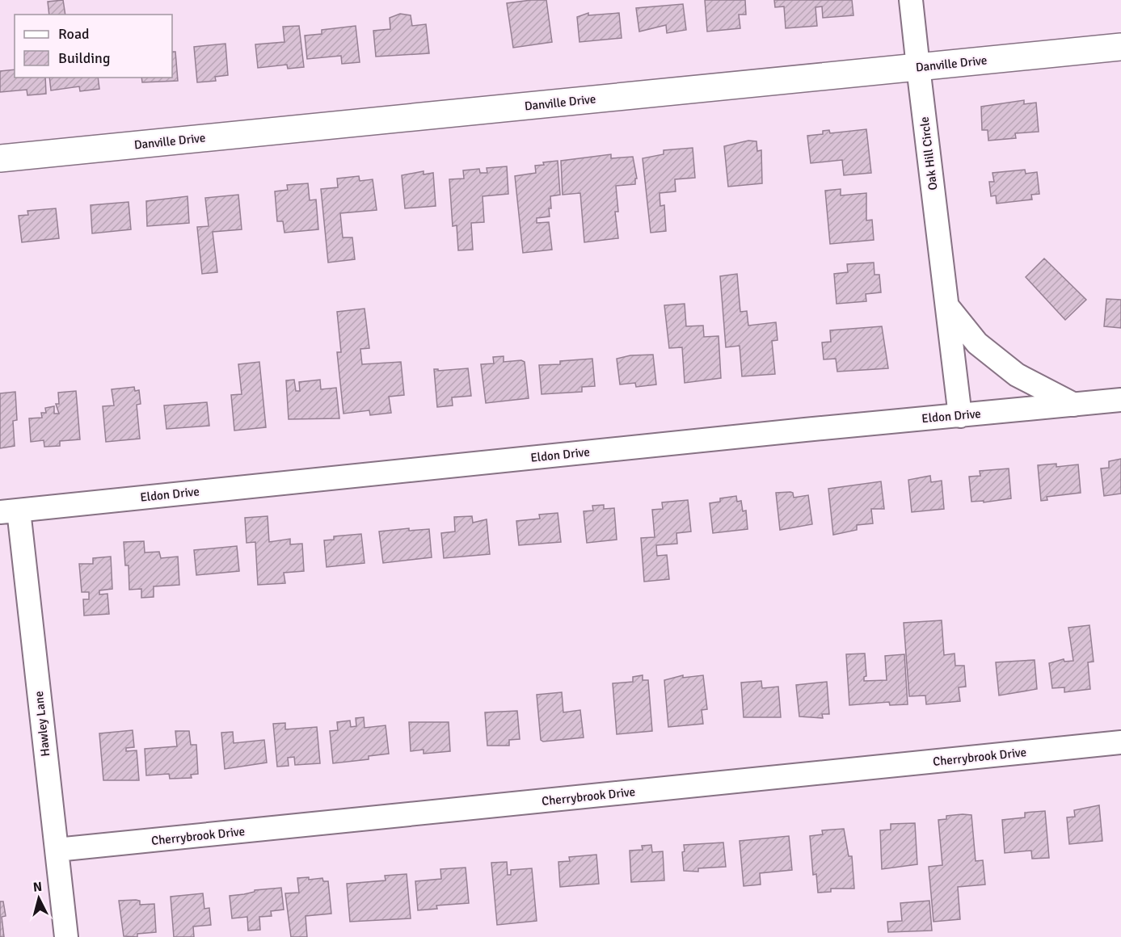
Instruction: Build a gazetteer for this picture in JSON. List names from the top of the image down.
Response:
{
  "streets": {
    "street": [
      "Danville Drive",
      "Oak Hill Circle",
      "Eldon Drive",
      "Hawley Lane",
      "Cherrybrook Drive"
    ]
  },
  "crossings": [
    ["Danville Drive", "Oak Hill Circle"],
    ["Oak Hill Circle", "Eldon Drive"],
    ["Eldon Drive", "Hawley Lane"],
    ["Hawley Lane", "Cherrybrook Drive"]
  ],
  "legend": ["Road", "Building"],
  "north": "top"
}
